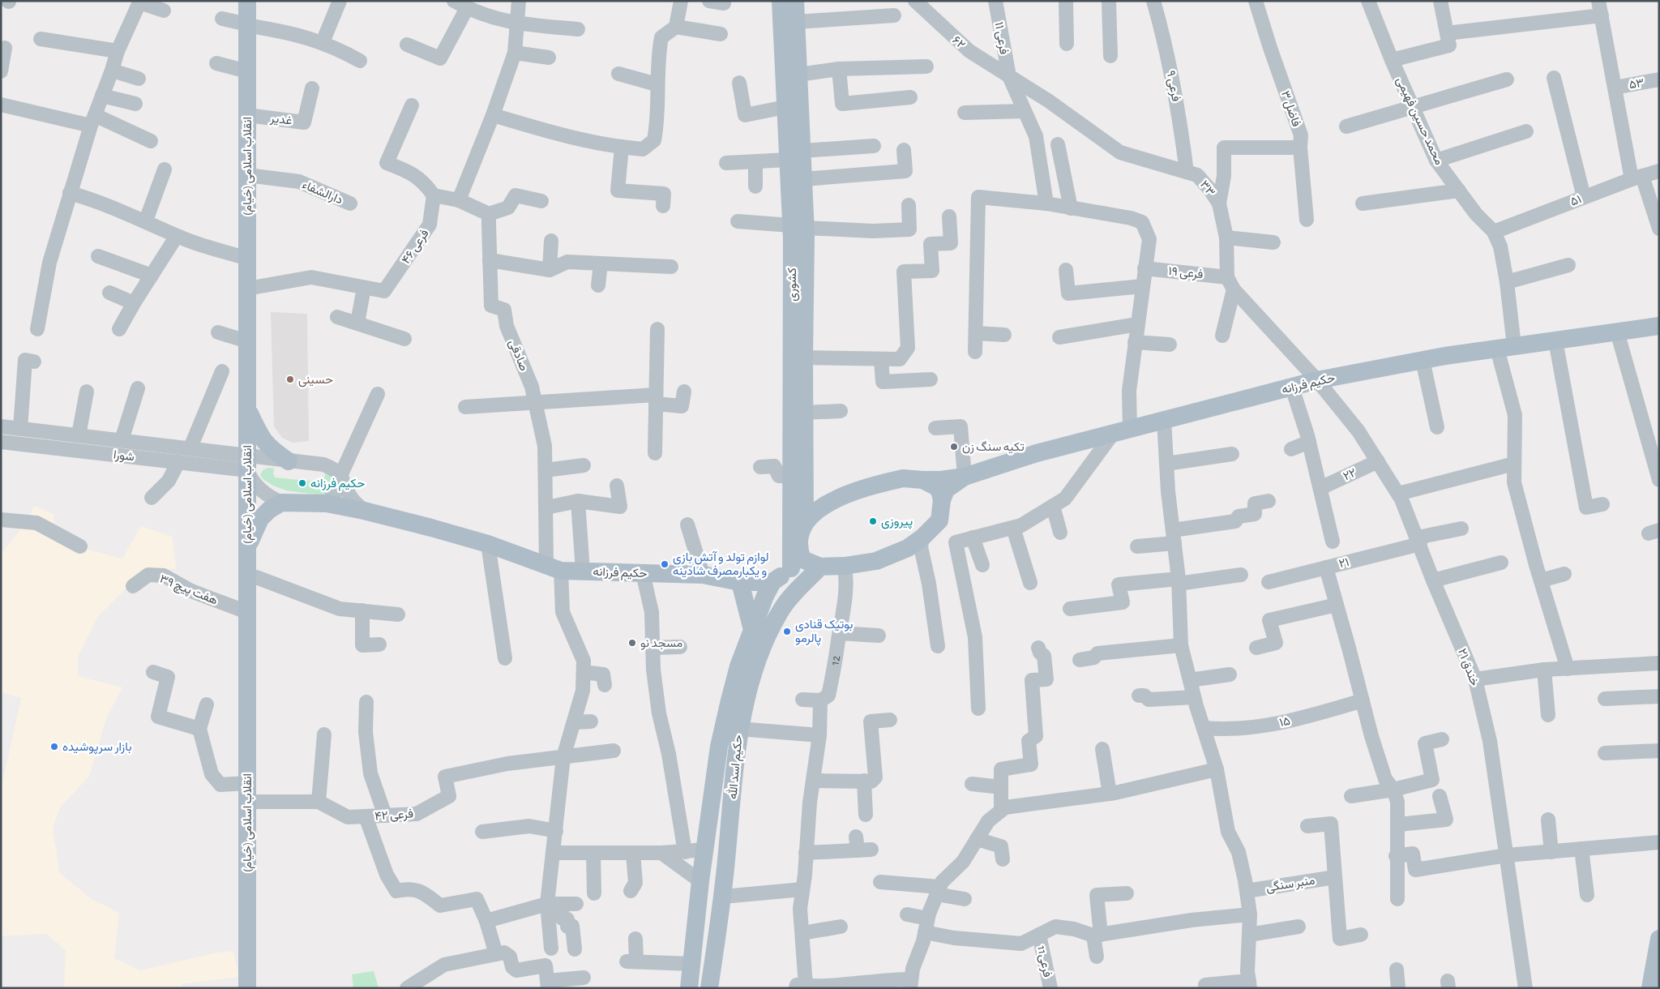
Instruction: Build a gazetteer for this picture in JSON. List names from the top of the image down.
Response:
{
  "streets": {
    "main road": [
      "انقلاب اسلامی (خیام)",
      "کشوری",
      "حکیم فرزانه",
      "حکیم اسد الله"
    ],
    "street": [
      "فرعی ۱۱",
      "۶۲",
      "۵۳",
      "فرعی ۹",
      "فاضل ۳",
      "غدیر",
      "محمد حسین فهیمی",
      "۳۳",
      "دارالشفاء",
      "۵۱",
      "فرعی ۴۶",
      "فرعی ۱۹",
      "صادقی",
      "شورا",
      "۲۲",
      "۲۱",
      "هفت پیچ ۳۹",
      "12",
      "۲۱ خندق",
      "۱۵",
      "فرعی ۴۲",
      "منبر سنگی",
      "فرعی11"
    ]
  },
  "crossings": [
    ["فرعی ۱۱", "۶۲"],
    ["فرعی ۱۱", "۳۳"],
    ["۶۲", "۳۳"],
    ["فرعی ۹", "۳۳"],
    ["غدیر", "انقلاب اسلامی (خیام)"],
    ["محمد حسین فهیمی", "۵۱"],
    ["محمد حسین فهیمی", "حکیم فرزانه"],
    ["انقلاب اسلامی (خیام)", "دارالشفاء"],
    ["انقلاب اسلامی (خیام)", "فرعی ۴۶"],
    ["انقلاب اسلامی (خیام)", "شورا"],
    ["انقلاب اسلامی (خیام)", "هفت پیچ ۳۹"],
    ["انقلاب اسلامی (خیام)", "فرعی ۴۲"],
    ["۳۳", "فرعی ۱۹"],
    ["صادقی", "حکیم فرزانه"],
    ["صادقی", "فرعی ۴۲"],
    ["حکیم فرزانه", "۲۱ خندق"],
    ["حکیم فرزانه", "حکیم اسد الله"],
    ["۲۲", "۲۱ خندق"],
    ["۲۱", "۲۱ خندق"]
  ],
  "places": [
    "حسینی",
    "تکیه سنگ زن",
    "حکیم فرزانه",
    "پیروزی",
    "لوازم تولد و آتش بازی و یکبارمصرف شادینه",
    "بوتیک قنادی پالرمو",
    "مسجد نو",
    "بازار سرپوشیده"
  ]
}
